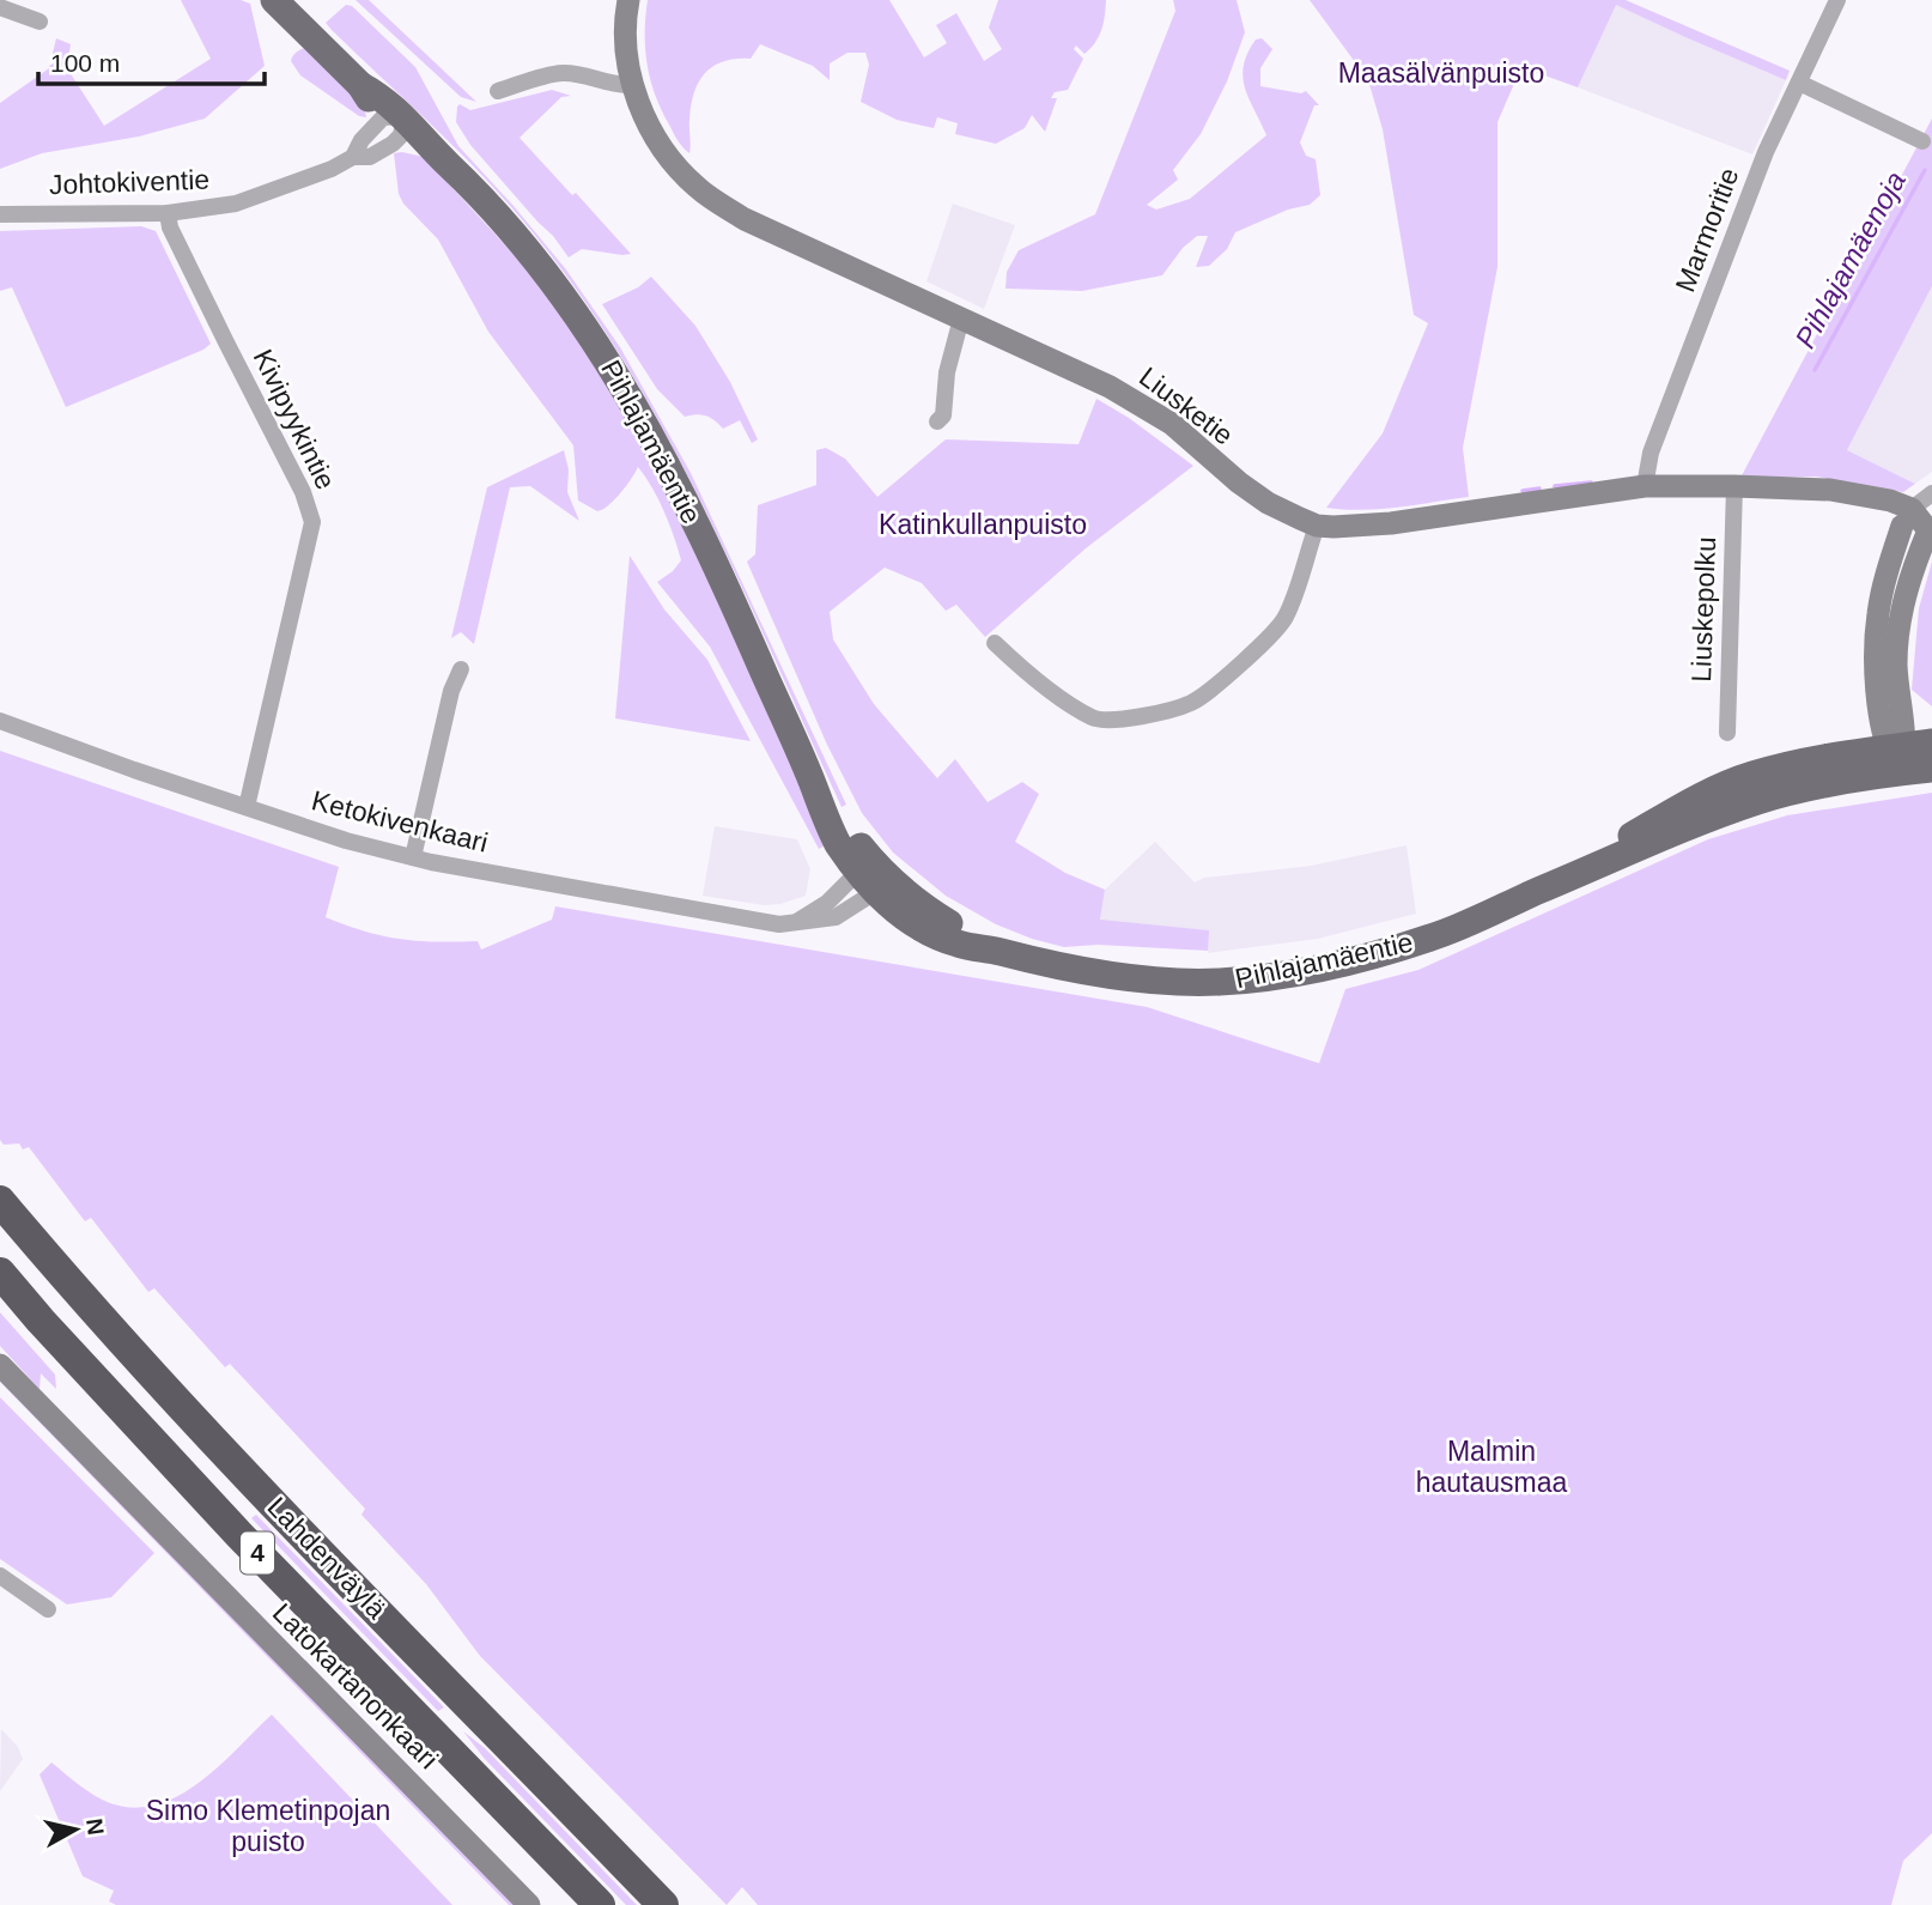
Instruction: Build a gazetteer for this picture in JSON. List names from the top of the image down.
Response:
{
  "streets": {
    "highway": ["4", "Lahdenväylä"],
    "main road": ["Pihlajamäentie"],
    "street": [
      "Johtokiventie",
      "Marmoritie",
      "Liusketie",
      "Kivipyykintie",
      "Liuskepolku",
      "Ketokivenkaari",
      "Latokartanonkaari"
    ]
  },
  "crossings": [
    ["Johtokiventie", "Kivipyykintie"],
    ["Johtokiventie", "Pihlajamäentie"],
    ["Marmoritie", "Liusketie"],
    ["Liusketie", "Liuskepolku"],
    ["Kivipyykintie", "Ketokivenkaari"],
    ["Pihlajamäentie", "Ketokivenkaari"]
  ],
  "water": ["Pihlajamäenoja"],
  "parks": [
    "Maasälvänpuisto",
    "Katinkullanpuisto",
    "Malmin hautausmaa",
    "Simo Klemetinpojan puisto"
  ],
  "scale_bar": "100 m",
  "north": "right"
}
